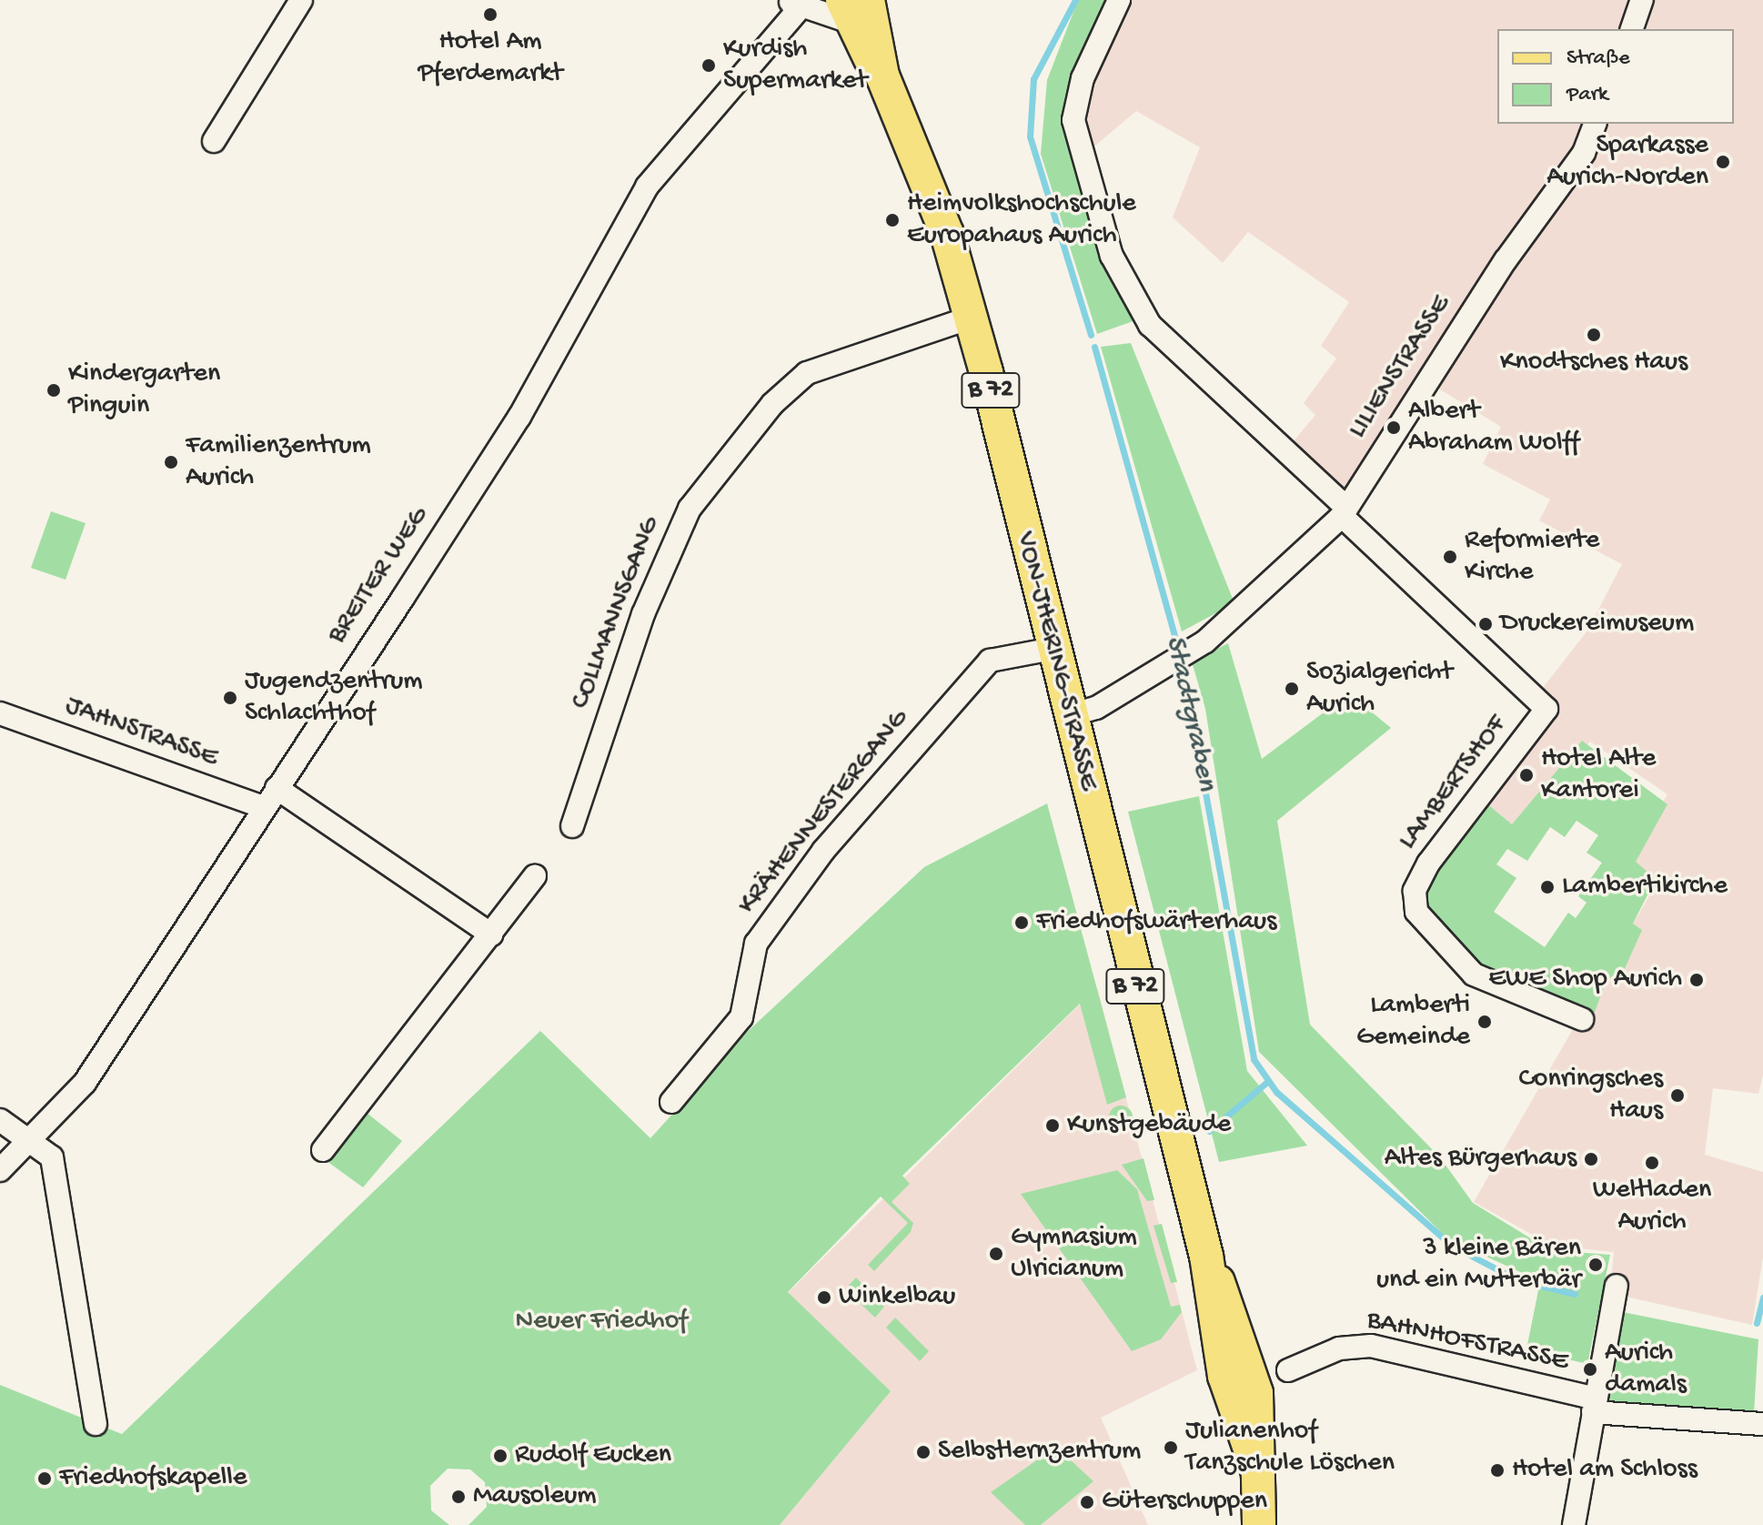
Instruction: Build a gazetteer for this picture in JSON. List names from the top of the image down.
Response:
{
  "streets": {
    "main road": ["B 72", "VON-JHERING-STRASSE"],
    "street": [
      "LILIENSTRASSE",
      "BREITER WEG",
      "COLLMANNSGANG",
      "JAHNSTRASSE",
      "LAMBERTSHOF",
      "KRÄHENNESTERGANG",
      "BAHNHOFSTRASSE"
    ]
  },
  "crossings": [
    ["LILIENSTRASSE", "VON-JHERING-STRASSE"],
    ["LILIENSTRASSE", "LAMBERTSHOF"],
    ["BREITER WEG", "VON-JHERING-STRASSE"],
    ["BREITER WEG", "JAHNSTRASSE"],
    ["COLLMANNSGANG", "VON-JHERING-STRASSE"],
    ["VON-JHERING-STRASSE", "KRÄHENNESTERGANG"]
  ],
  "water": ["Stadtgraben"],
  "parks": ["Neuer Friedhof"],
  "places": [
    "Hotel Am Pferdemarkt",
    "Kurdish Supermarket",
    "Sparkasse Aurich-Norden",
    "Heimvolkshochschule Europahaus Aurich",
    "Knodtsches Haus",
    "Kindergarten Pinguin",
    "Albert Abraham Wolff",
    "Familienzentrum Aurich",
    "Reformierte Kirche",
    "Druckereimuseum",
    "Sozialgericht Aurich",
    "Jugendzentrum Schlachthof",
    "Hotel Alte Kantorei",
    "Lambertikirche",
    "Friedhofswärterhaus",
    "EWE Shop Aurich",
    "Lamberti Gemeinde",
    "Conringsches Haus",
    "Kunstgebäude",
    "Altes Bürgerhaus",
    "Weltladen Aurich",
    "Gymnasium Ulricianum",
    "3 kleine Bären und ein Mutterbär",
    "Winkelbau",
    "Aurich damals",
    "Julianenhof Tanzschule Löschen",
    "Selbstlernzentrum",
    "Rudolf Eucken",
    "Hotel am Schloss",
    "Friedhofskapelle",
    "Mausoleum",
    "Güterschuppen"
  ],
  "legend": ["Straße", "Park"]
}
